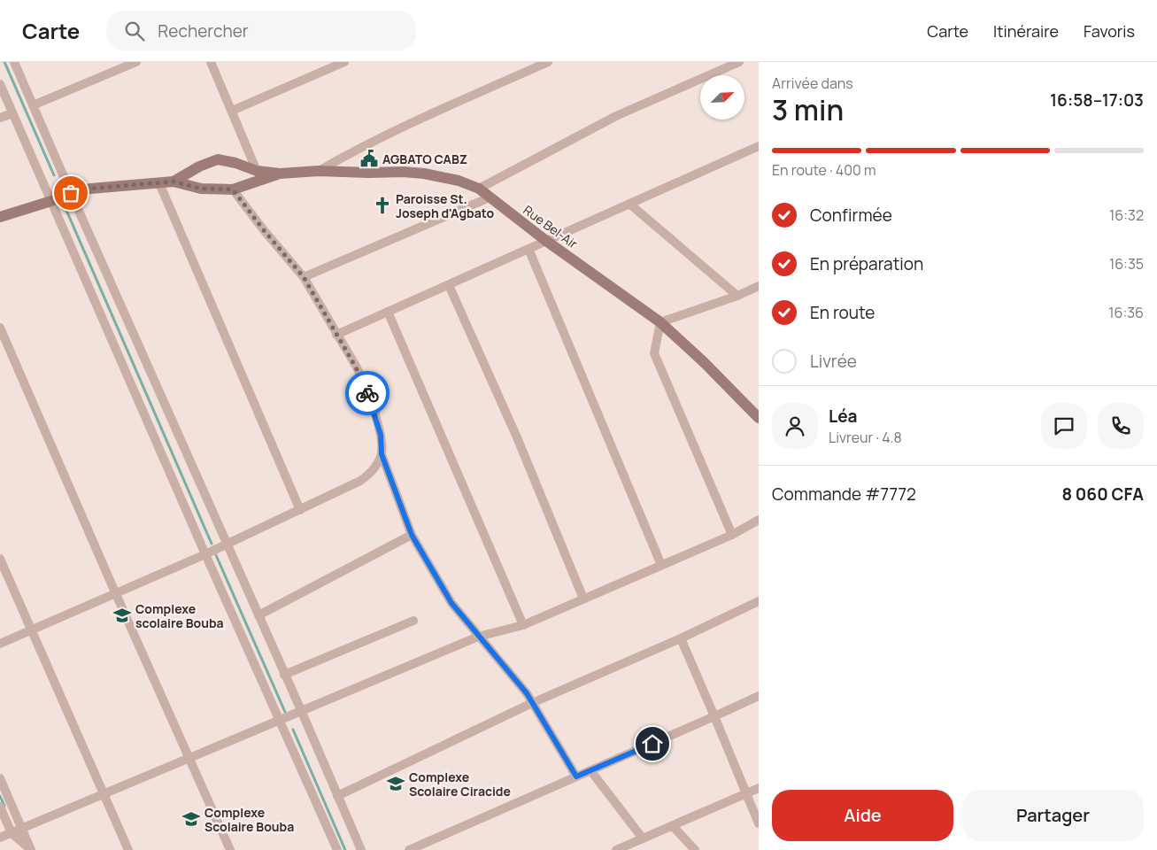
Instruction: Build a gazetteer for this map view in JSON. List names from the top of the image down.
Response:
{
  "streets": {
    "main road": ["Rue Bel-Air"]
  },
  "places": {
    "public building": ["AGBATO CABZ"],
    "church": ["Paroisse St. Joseph d'Agbato"],
    "school or university": ["Complexe scolaire Bouba", "Complexe Scolaire Ciracide", "Complexe Scolaire Bouba"]
  },
  "north": "top right",
  "page": {
    "header": "Carte",
    "search": "Rechercher",
    "nav": ["Carte", "Itinéraire", "Favoris"],
    "heading": ["3 min", "Arrivée dans", "16:58–17:03"],
    "panel": [
      "Léa",
      "Livreur · 4.8",
      "Commande #7772",
      "8 060 CFA"
    ],
    "bar": "En route · 400 m",
    "list": [
      ["Confirmée", "16:32"],
      ["En préparation", "16:35"],
      ["En route", "16:36"],
      "Livrée"
    ],
    "buttons": ["Aide", "Partager"]
  }
}
